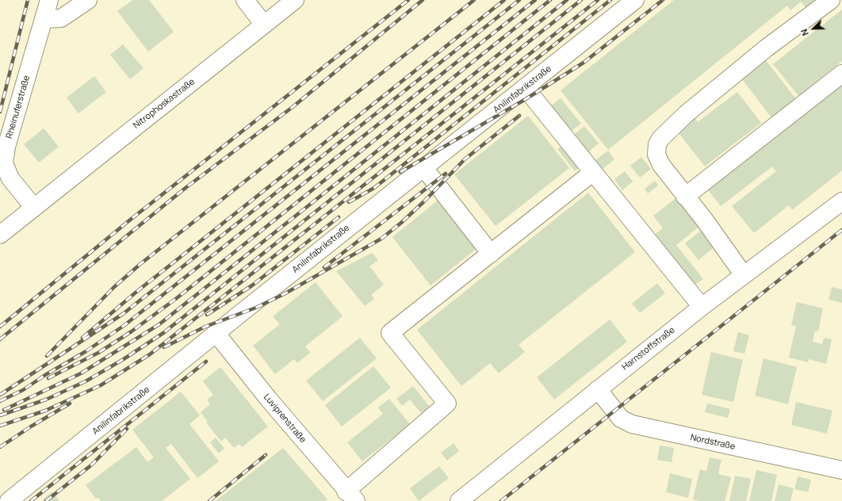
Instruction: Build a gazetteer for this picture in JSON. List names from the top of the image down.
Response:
{
  "streets": {
    "street": [
      "Anilinfabrikstraße",
      "Nitrophoskastraße",
      "Rheinuferstraße",
      "Harnstoffstraße",
      "Luviprenstraße",
      "Nordstraße"
    ]
  },
  "crossings": [
    ["Anilinfabrikstraße", "Luviprenstraße"],
    ["Nitrophoskastraße", "Rheinuferstraße"],
    ["Harnstoffstraße", "Nordstraße"]
  ],
  "north": "bottom left"
}
